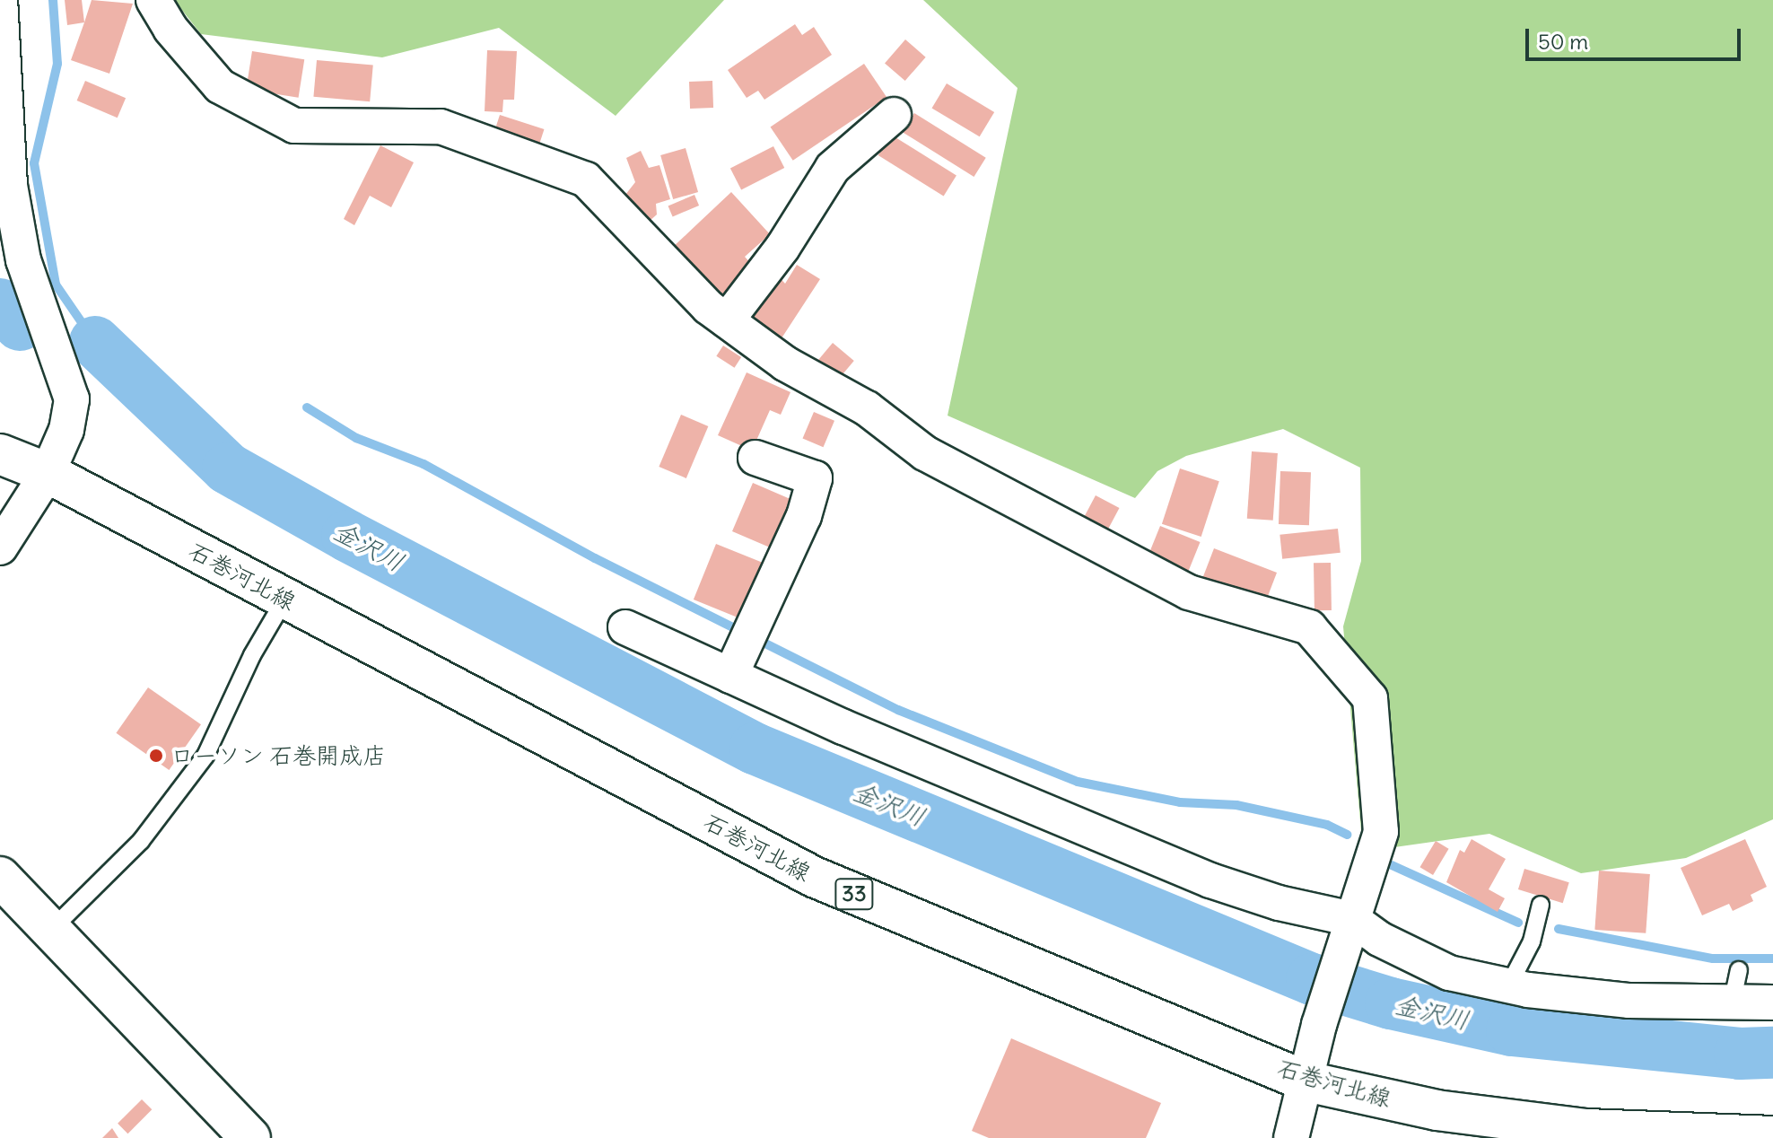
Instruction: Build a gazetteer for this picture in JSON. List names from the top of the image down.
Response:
{
  "streets": {
    "main road": ["石巻河北線", "33"]
  },
  "water": ["金沢川"],
  "places": ["ローソン 石巻開成店"],
  "scale_bar": "50 m"
}
